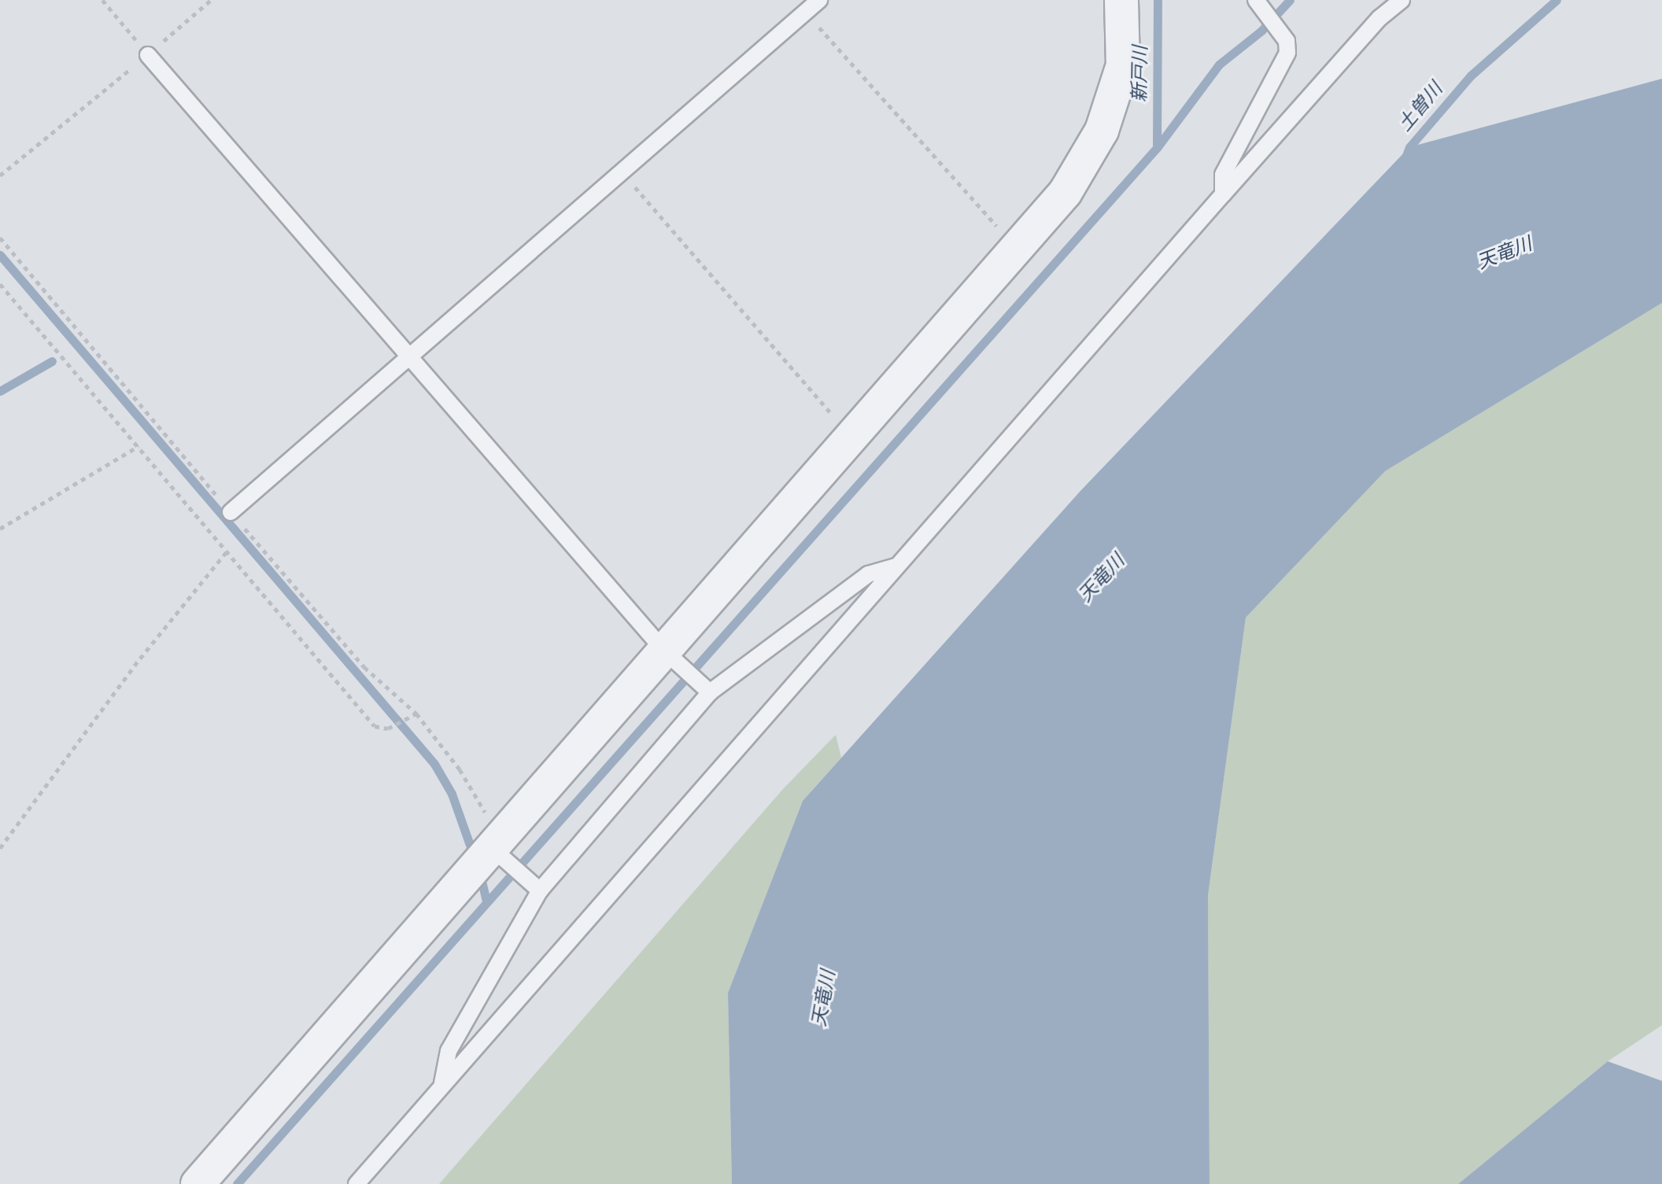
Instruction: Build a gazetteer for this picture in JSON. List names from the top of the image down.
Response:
{
  "water": ["新戸川", "土曽川", "天竜川"]
}
